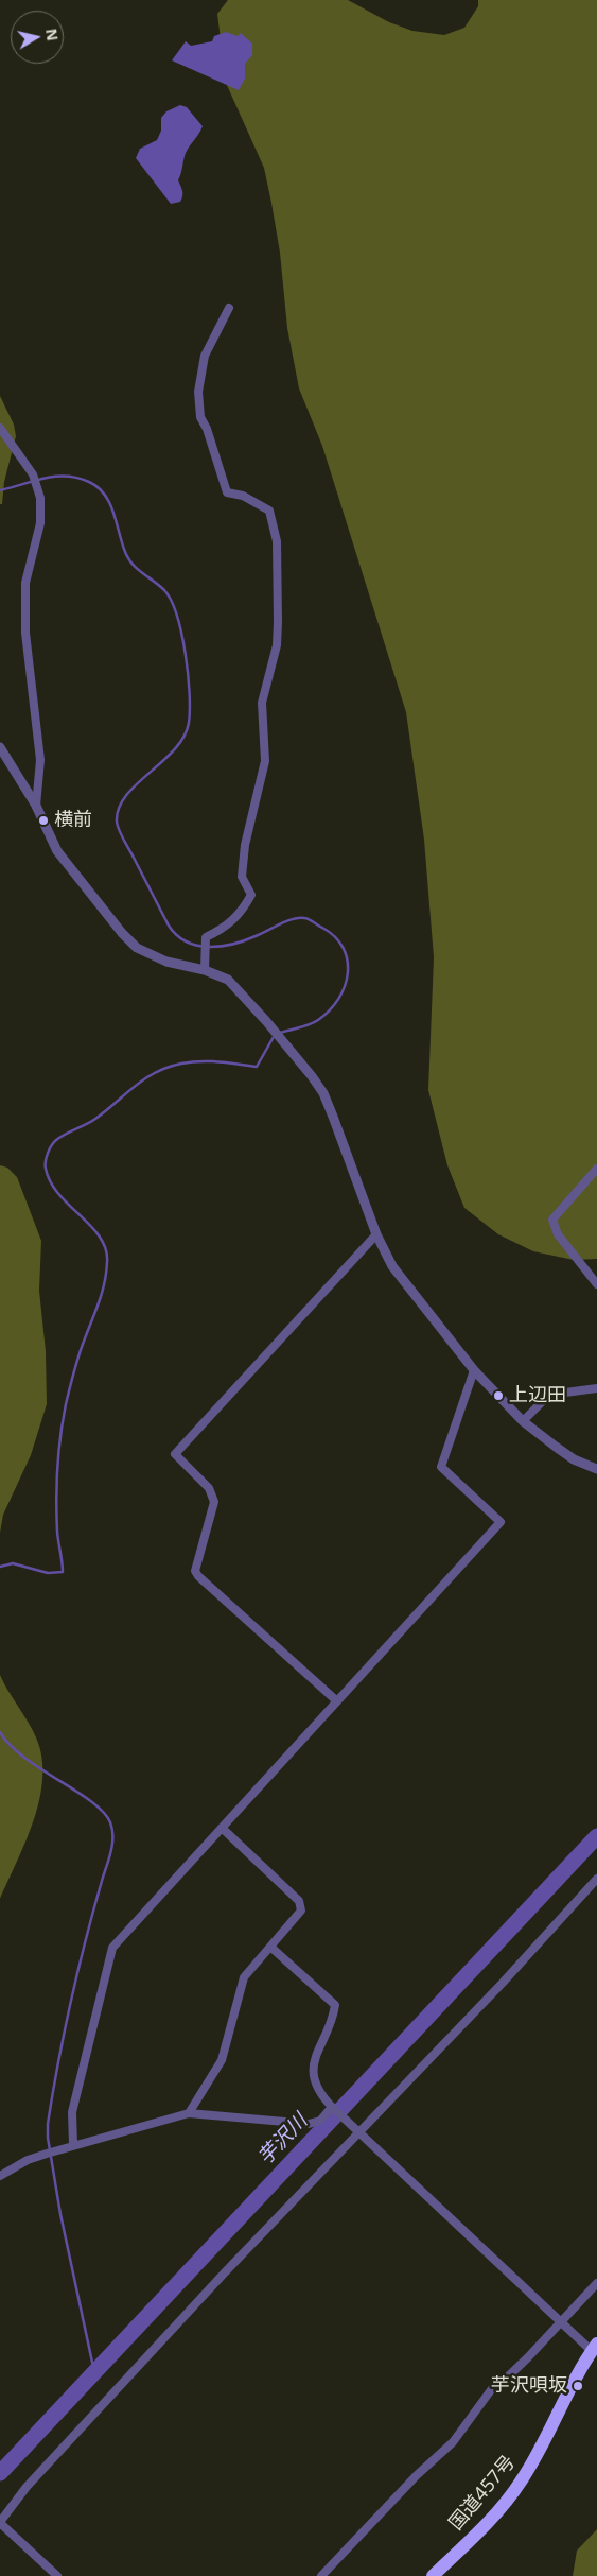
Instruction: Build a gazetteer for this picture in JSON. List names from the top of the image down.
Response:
{
  "streets": {
    "highway": ["国道457号"]
  },
  "water": ["芋沢川"],
  "places": ["横前", "上辺田", "芋沢唄坂"],
  "north": "right"
}
